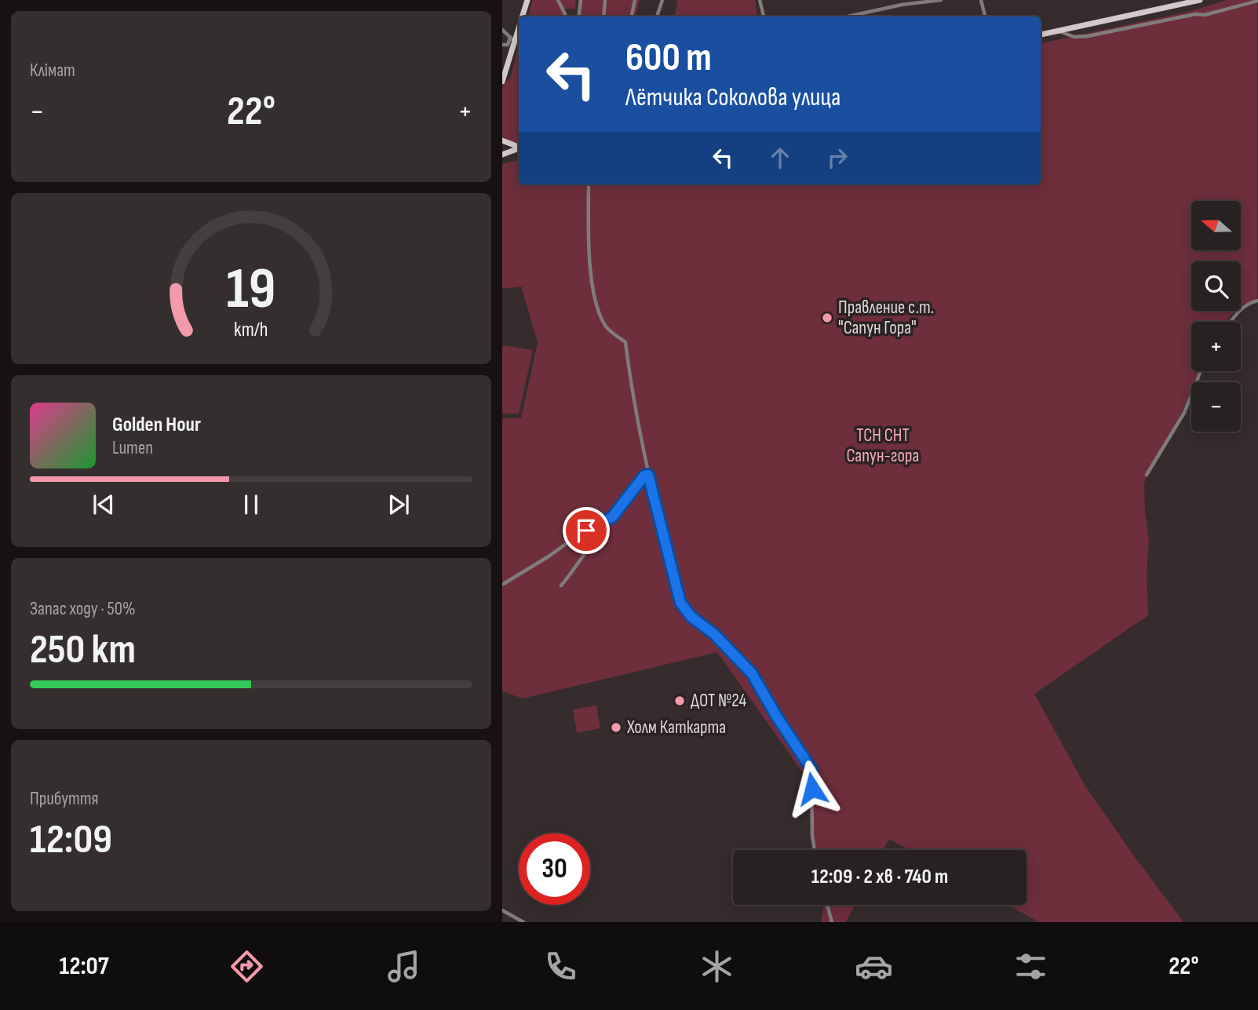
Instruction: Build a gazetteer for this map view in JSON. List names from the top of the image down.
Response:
{
  "parks": ["ТСН СНТ Сапун-гора"],
  "places": ["Правление с.т. \"Сапун Гора\"", "ДОТ №24", "Холм Каткарта"],
  "north": "left",
  "page": {
    "tile": [
      "Клімат",
      ["Запас ходу · 50%", "250 km"],
      ["Прибуття", "12:09"]
    ],
    "turn": ["600 m", "Лётчика Соколова улица"],
    "heat": ["−", "22°", "+"],
    "map_buttons": ["+", "−"],
    "song": ["Golden Hour", "Lumen"],
    "limit": "30",
    "trip": "12:09 · 2 хв · 740 m",
    "tabs": ["12:07", "22°"],
    "gauge": ["19", "km/h"]
  }
}
